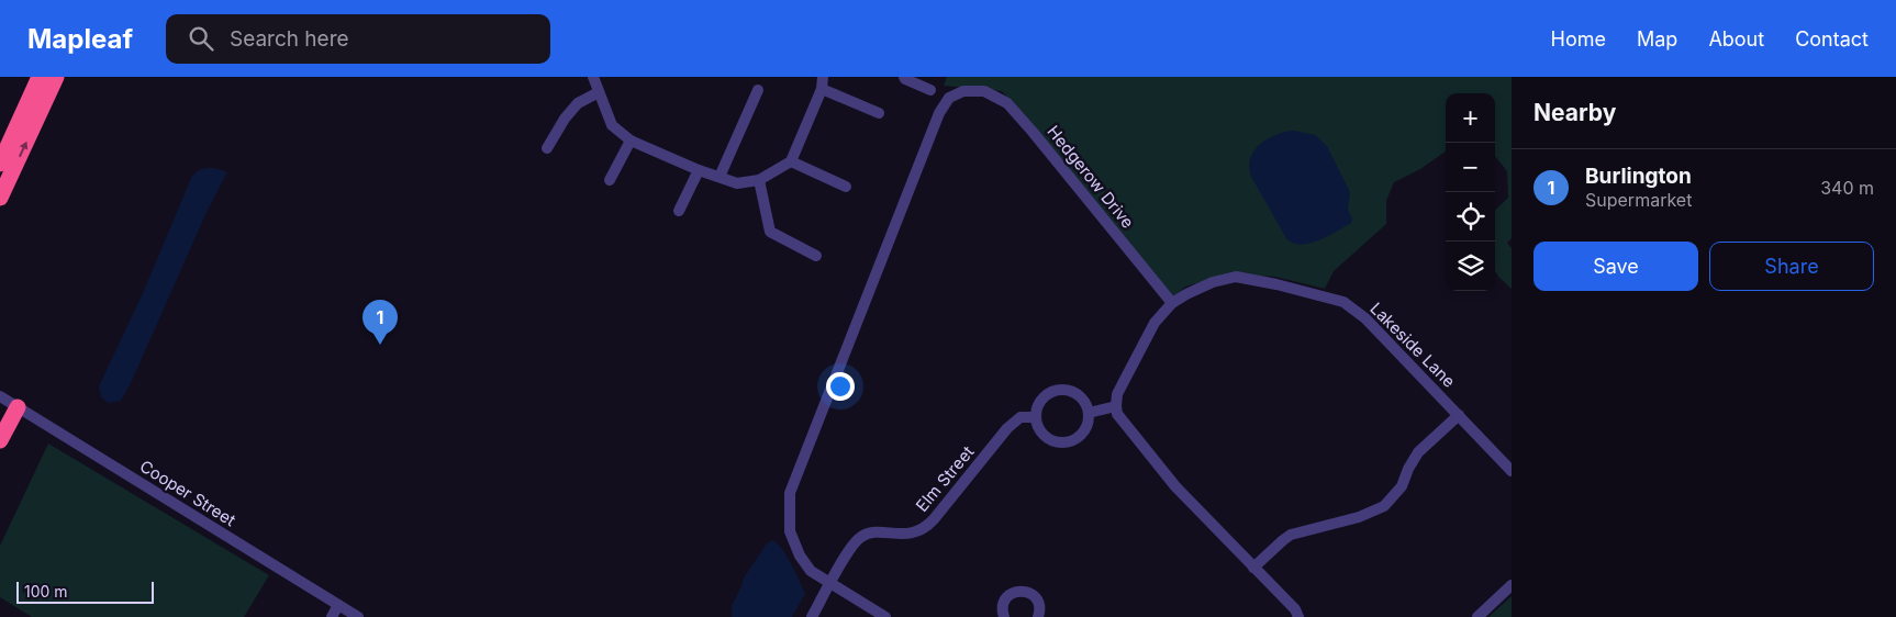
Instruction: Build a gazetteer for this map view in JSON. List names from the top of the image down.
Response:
{
  "streets": {
    "street": [
      "Hedgerow Drive",
      "Lakeside Lane",
      "Elm Street",
      "Cooper Street"
    ]
  },
  "crossings": [
    ["Hedgerow Drive", "Lakeside Lane"],
    ["Hedgerow Drive", "Elm Street"]
  ],
  "scale_bar": "100 m",
  "page": {
    "header": "Mapleaf",
    "search": "Search here",
    "nav": [
      "Home",
      "Map",
      "About",
      "Contact"
    ],
    "heading": "Nearby",
    "map_buttons": ["+", "−"],
    "list": [
      {
        "mark": "1",
        "name": "Burlington",
        "note": "Supermarket",
        "value": "340 m"
      }
    ],
    "buttons": ["Save", "Share"],
    "pins": "1",
    "scale": "100 m"
  }
}
